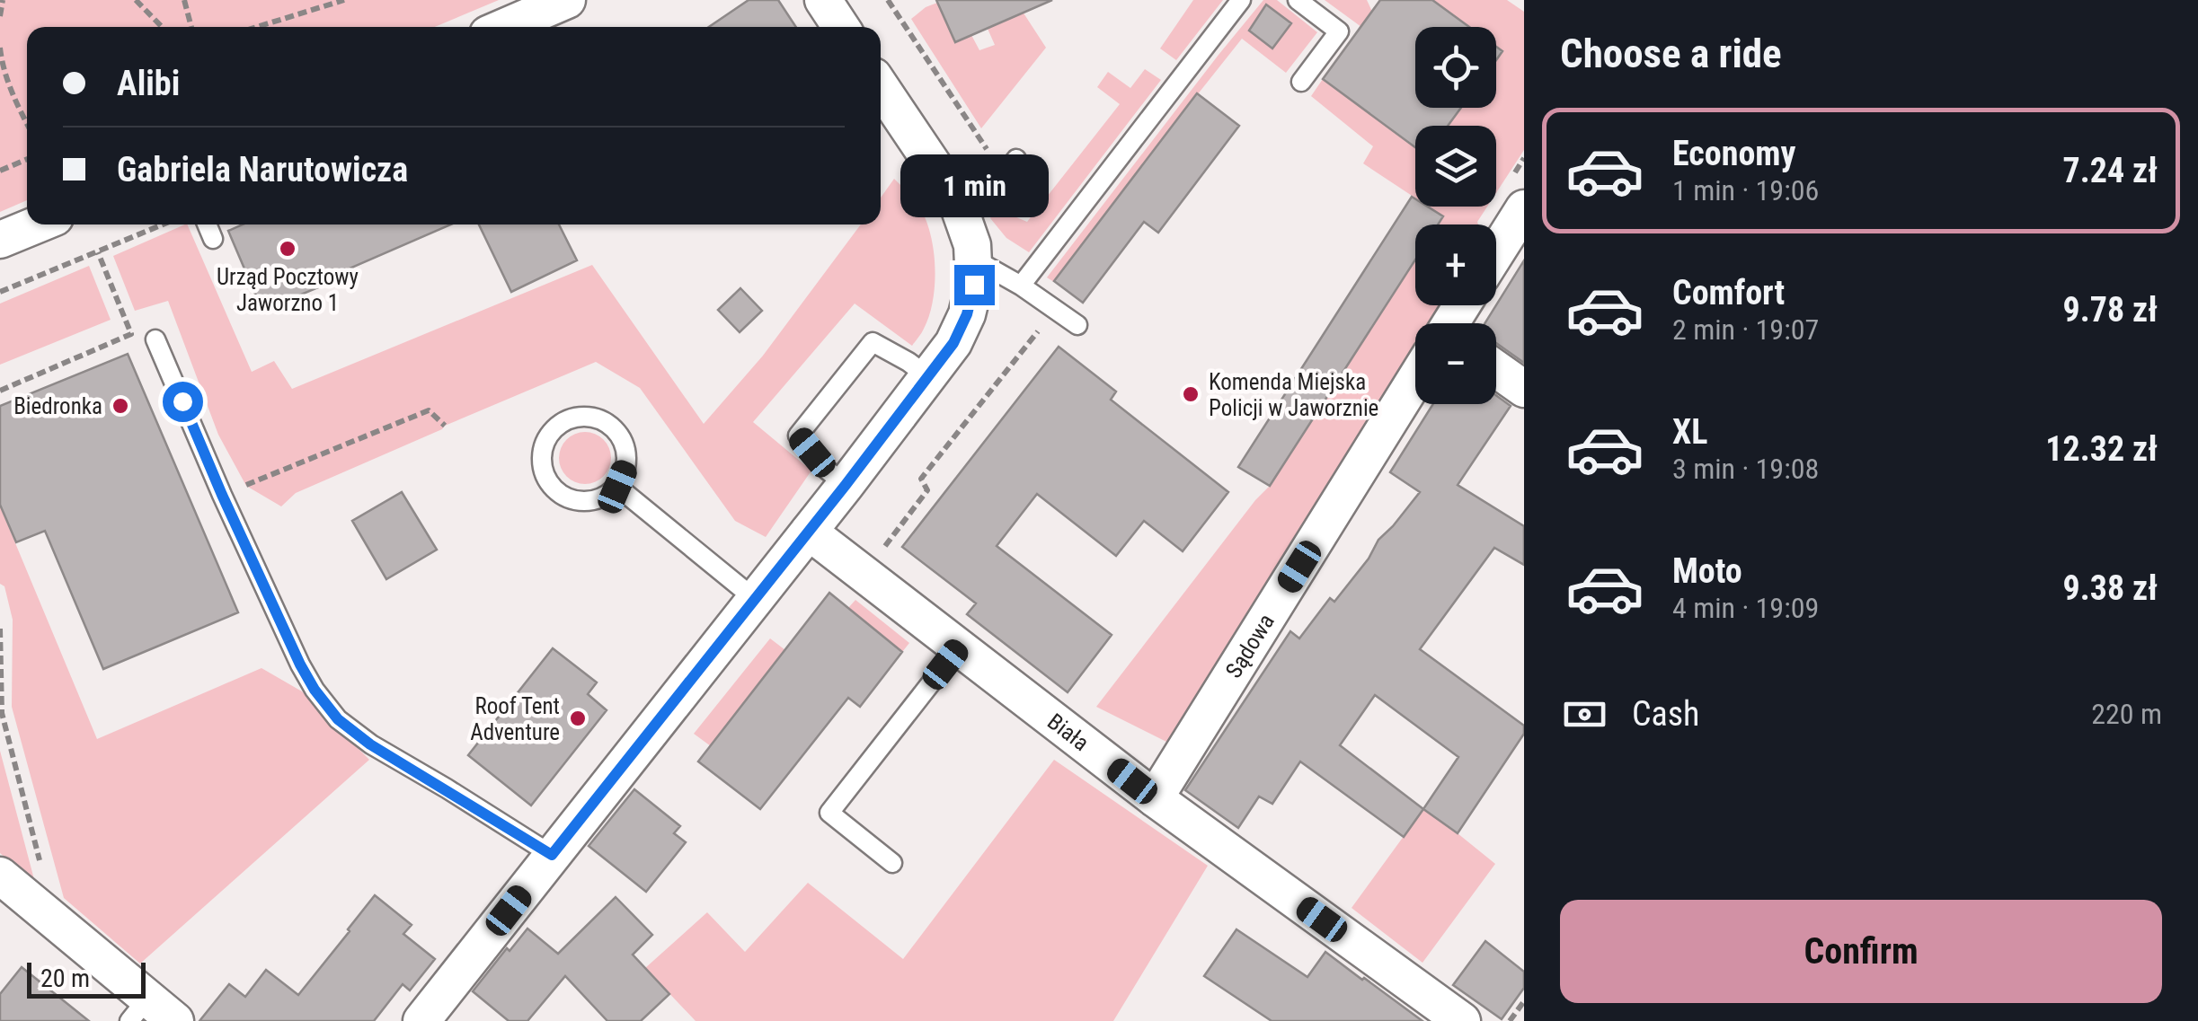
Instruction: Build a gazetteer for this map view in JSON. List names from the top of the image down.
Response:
{
  "streets": {
    "street": ["Sądowa", "Biała"]
  },
  "crossings": [
    ["Sądowa", "Biała"]
  ],
  "places": [
    "Urząd Pocztowy Jaworzno 1",
    "Komenda Miejska Policji w Jaworznie",
    "Biedronka",
    "Roof Tent Adventure"
  ],
  "scale_bar": "20 m",
  "page": {
    "heading": "Choose a ride",
    "map_buttons": ["+", "−"],
    "banner": ["Alibi", "Gabriela Narutowicza"],
    "list": [
      {
        "name": "Economy",
        "note": "1 min · 19:06",
        "value": "7.24 zł"
      },
      {
        "name": "Comfort",
        "note": "2 min · 19:07",
        "value": "9.78 zł"
      },
      {
        "name": "XL",
        "note": "3 min · 19:08",
        "value": "12.32 zł"
      },
      {
        "name": "Moto",
        "note": "4 min · 19:09",
        "value": "9.38 zł"
      }
    ],
    "bubble": "1 min",
    "pay": ["Cash", "220 m"],
    "buttons": "Confirm",
    "scale": "20 m"
  }
}
